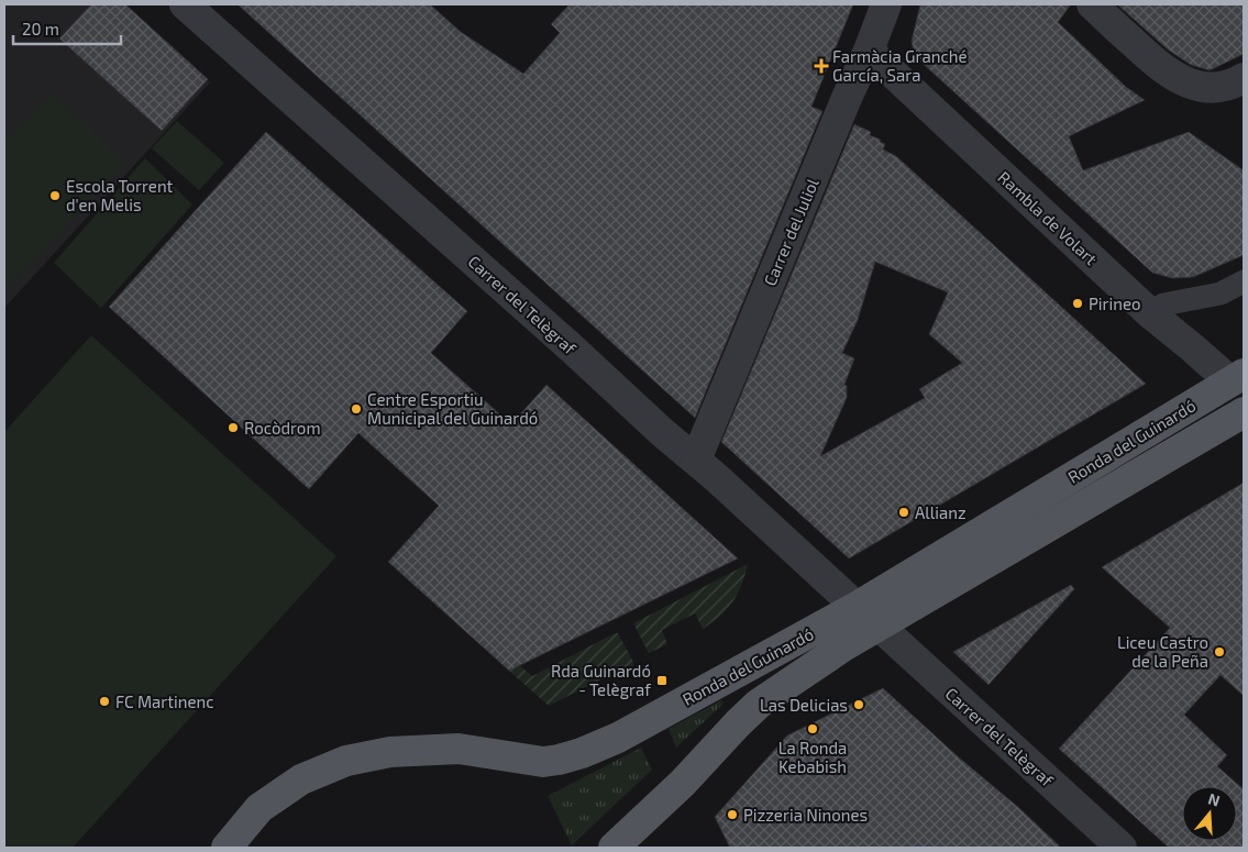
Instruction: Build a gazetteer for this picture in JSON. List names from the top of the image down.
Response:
{
  "streets": {
    "main road": ["Ronda del Guinardó"],
    "street": ["Rambla de Volart", "Carrer del Juliol", "Carrer del Telègraf"]
  },
  "crossings": [
    ["Rambla de Volart", "Carrer del Juliol"],
    ["Rambla de Volart", "Ronda del Guinardó"],
    ["Carrer del Juliol", "Carrer del Telègraf"],
    ["Carrer del Telègraf", "Ronda del Guinardó"]
  ],
  "places": {
    "health": ["Farmàcia Granché García, Sara"],
    "other": [
      "Escola Torrent d'en Melis",
      "Pirineo",
      "Centre Esportiu Municipal del Guinardó",
      "Rocòdrom",
      "Allianz",
      "Liceu Castro de la Peña",
      "FC Martinenc",
      "Las Delicias",
      "La Ronda Kebabish",
      "Pizzeria Ninones"
    ],
    "transit": ["Rda Guinardó - Telègraf"]
  },
  "scale_bar": "20 m",
  "north": "top"
}
